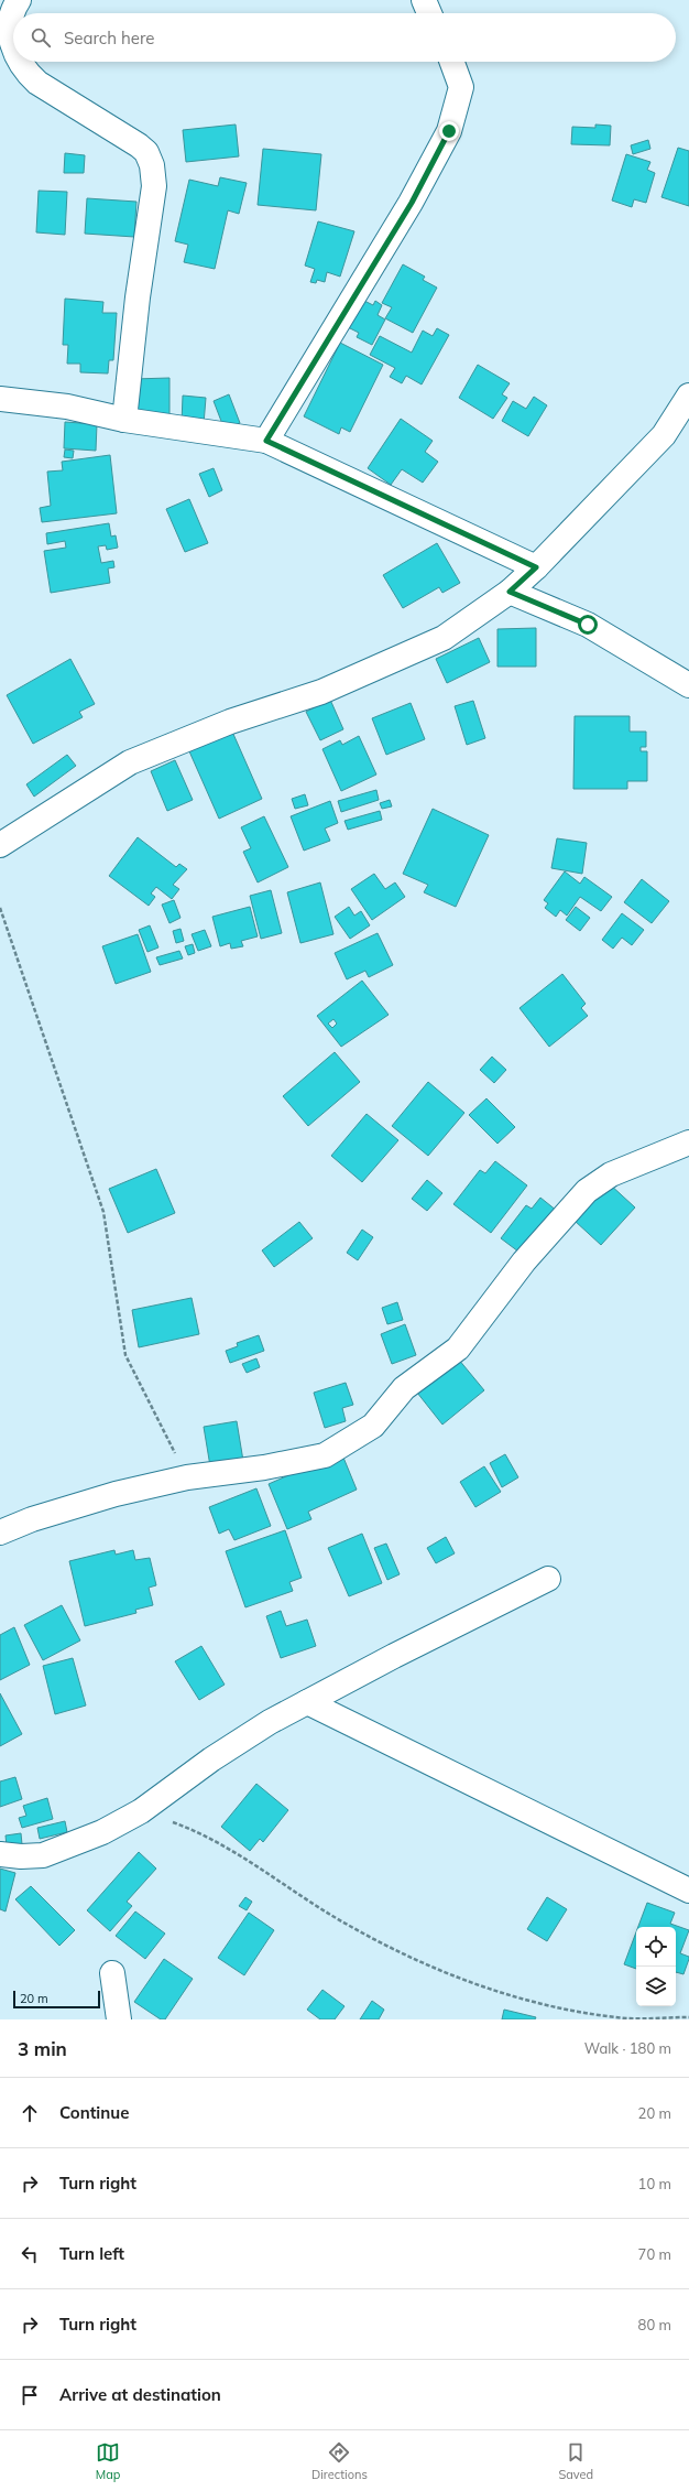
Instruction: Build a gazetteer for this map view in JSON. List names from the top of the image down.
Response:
{
  "scale_bar": "20 m",
  "page": {
    "search": "Search here",
    "scale": "20 m",
    "heading": ["3 min", "Walk · 180 m"],
    "list": [
      ["Continue", "20 m"],
      ["Turn right", "10 m"],
      ["Turn left", "70 m"],
      ["Turn right", "80 m"],
      "Arrive at destination"
    ],
    "nav": ["Map", "Directions", "Saved"]
  }
}
